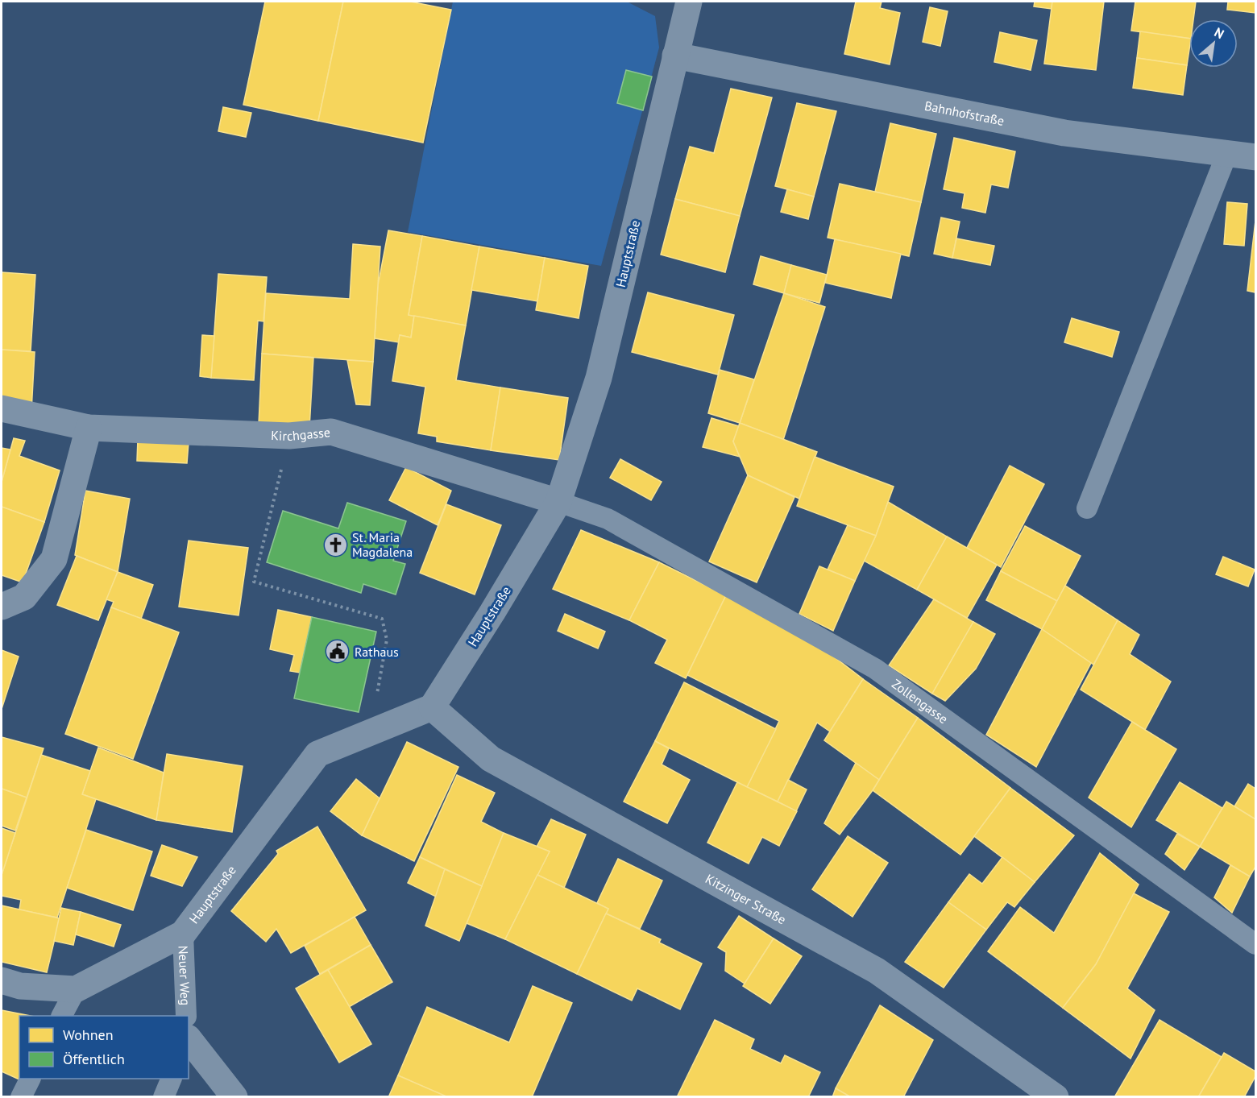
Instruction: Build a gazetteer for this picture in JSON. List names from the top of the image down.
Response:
{
  "streets": {
    "street": [
      "Bahnhofstraße",
      "Hauptstraße",
      "Kirchgasse",
      "Kitzinger Straße"
    ],
    "lane": ["Zollengasse", "Neuer Weg"]
  },
  "crossings": [
    ["Bahnhofstraße", "Hauptstraße"],
    ["Hauptstraße", "Kirchgasse"],
    ["Hauptstraße", "Zollengasse"],
    ["Hauptstraße", "Kitzinger Straße"],
    ["Hauptstraße", "Neuer Weg"],
    ["Kirchgasse", "Zollengasse"]
  ],
  "places": {
    "church": ["St. Maria Magdalena"],
    "public building": ["Rathaus"]
  },
  "legend": ["Wohnen", "Öffentlich"],
  "north": "top right"
}
